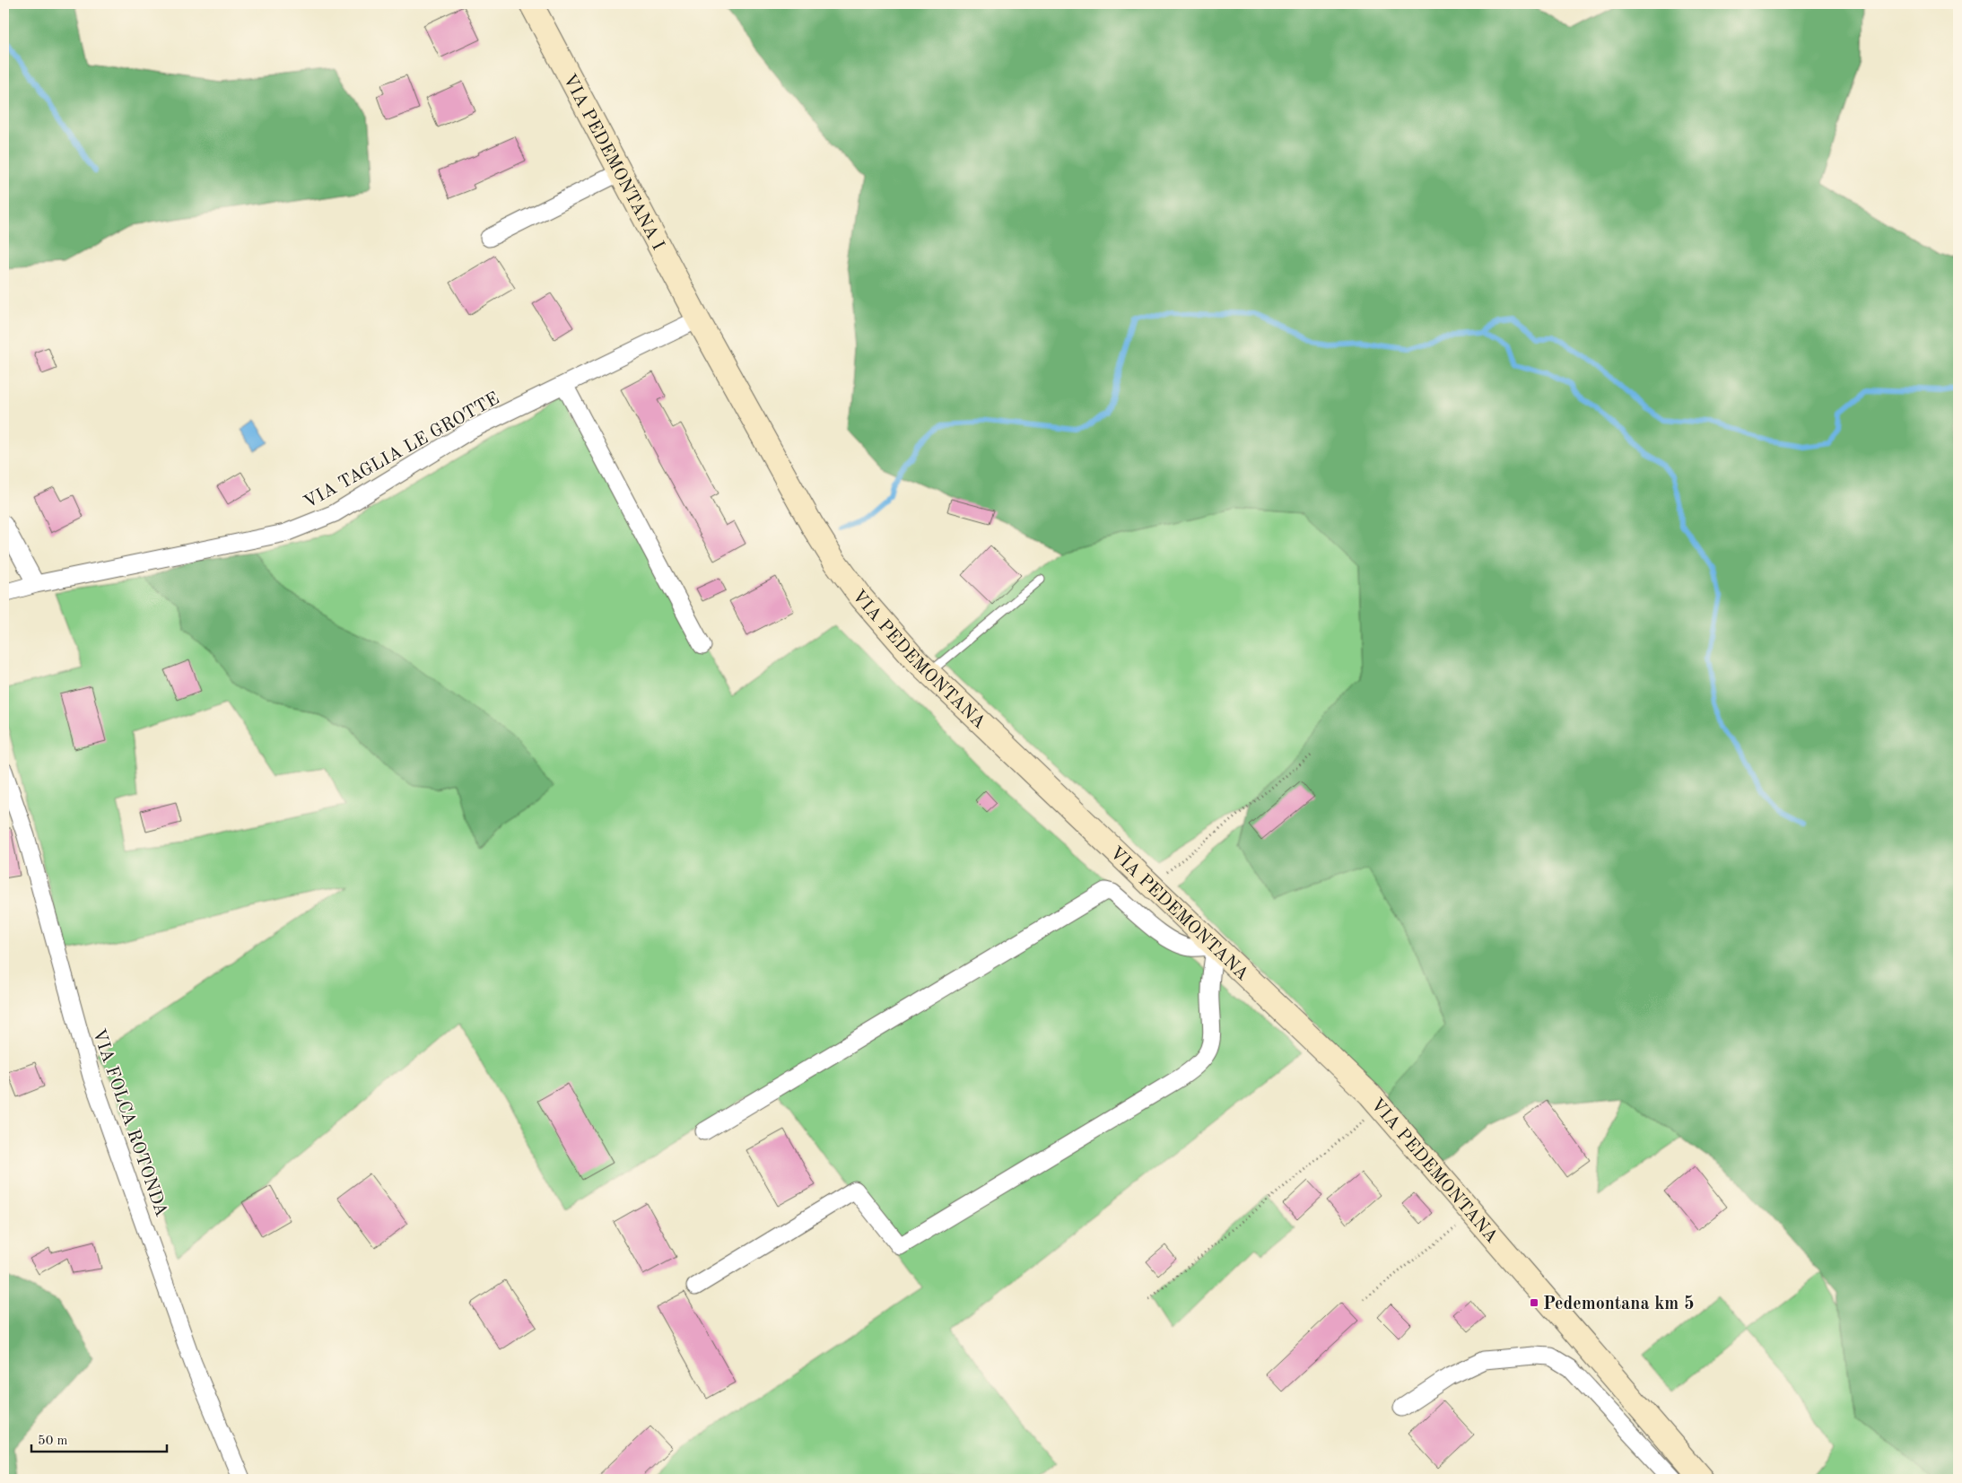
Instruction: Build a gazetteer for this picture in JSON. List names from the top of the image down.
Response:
{
  "streets": {
    "street": [
      "VIA PEDEMONTANA I",
      "VIA TAGLIA LE GROTTE",
      "VIA PEDEMONTANA",
      "VIA FOLCA ROTONDA"
    ]
  },
  "crossings": [
    ["VIA PEDEMONTANA I", "VIA TAGLIA LE GROTTE"],
    ["VIA PEDEMONTANA I", "VIA PEDEMONTANA"],
    ["VIA TAGLIA LE GROTTE", "VIA PEDEMONTANA"]
  ],
  "places": {
    "transit": ["Pedemontana km 5"]
  },
  "scale_bar": "50 m"
}
